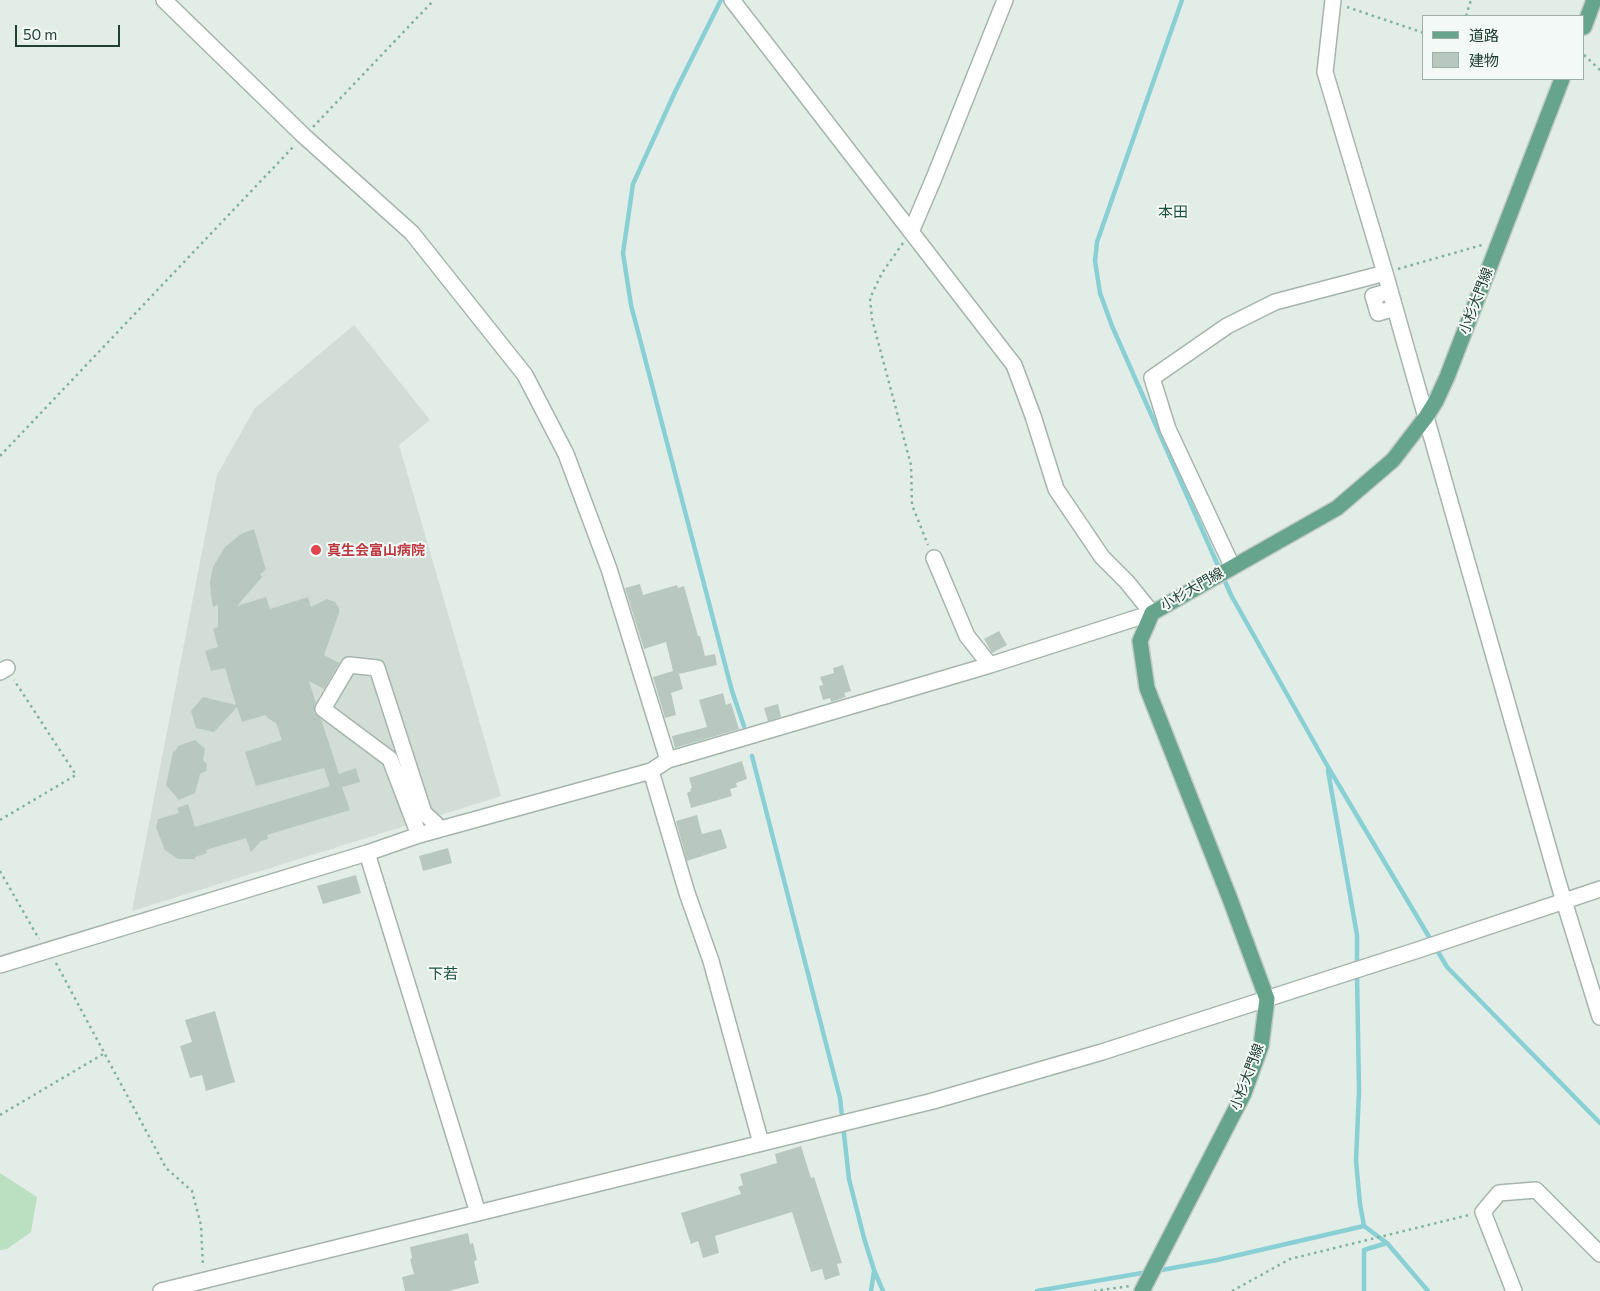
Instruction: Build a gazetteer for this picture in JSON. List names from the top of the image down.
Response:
{
  "streets": {
    "main road": ["小杉大門線"]
  },
  "districts": ["本田", "下若"],
  "places": ["真生会富山病院"],
  "legend": ["道路", "建物"],
  "scale_bar": "50 m"
}
